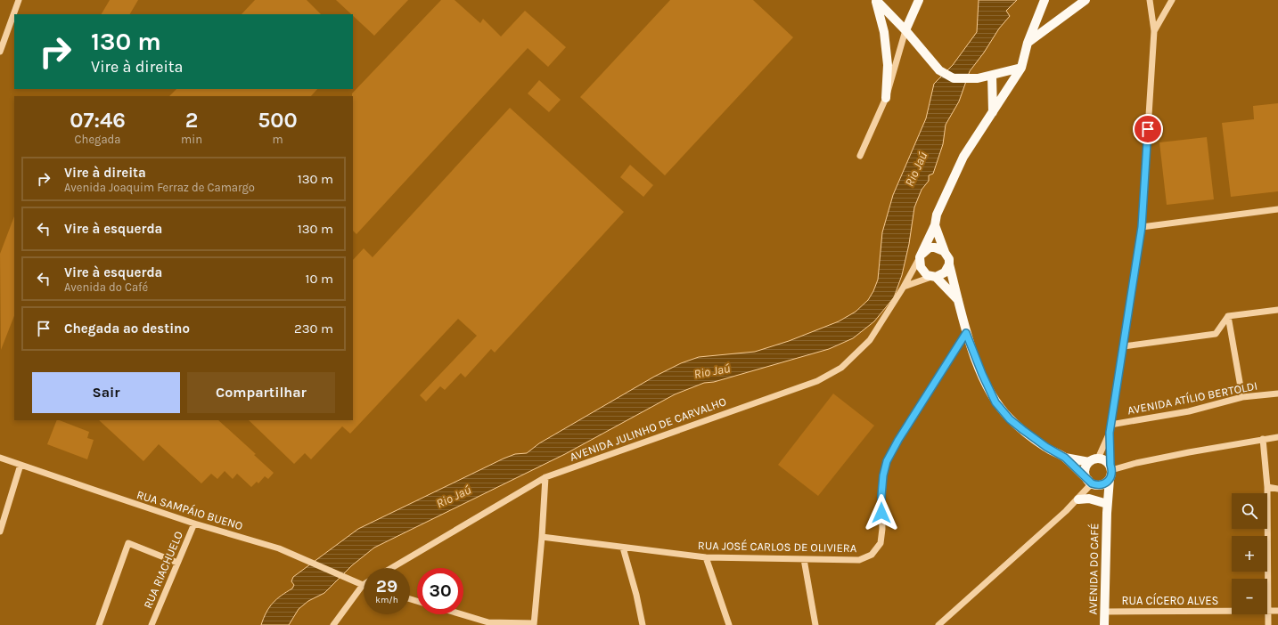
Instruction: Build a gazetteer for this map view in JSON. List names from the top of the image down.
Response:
{
  "streets": {
    "main road": ["AVENIDA JULINHO DE CARVALHO", "AVENIDA DO CAFÉ"],
    "street": [
      "AVENIDA ATÍLIO BERTOLDI",
      "RUA SAMPÁIO BUENO",
      "RUA JOSÉ CARLOS DE OLIVIERA",
      "RUA RIACHUELO",
      "RUA CÍCERO ALVES"
    ]
  },
  "crossings": [
    ["AVENIDA JULINHO DE CARVALHO", "RUA JOSÉ CARLOS DE OLIVIERA"],
    ["RUA SAMPÁIO BUENO", "RUA RIACHUELO"],
    ["AVENIDA DO CAFÉ", "RUA CÍCERO ALVES"]
  ],
  "water": ["Rio Jaú"],
  "page": {
    "turn": ["130 m", "Vire à direita"],
    "eta": [
      "07:46",
      "Chegada",
      "2",
      "min",
      "500",
      "m"
    ],
    "list": [
      {
        "name": "Vire à direita",
        "note": "Avenida Joaquim Ferraz de Camargo",
        "value": "130 m"
      },
      {
        "name": "Vire à esquerda",
        "value": "130 m"
      },
      {
        "name": "Vire à esquerda",
        "note": "Avenida do Café",
        "value": "10 m"
      },
      {
        "name": "Chegada ao destino",
        "value": "230 m"
      }
    ],
    "buttons": ["Sair", "Compartilhar"],
    "map_buttons": ["+", "−"],
    "speed": "29 km/h",
    "limit": "30"
  }
}
